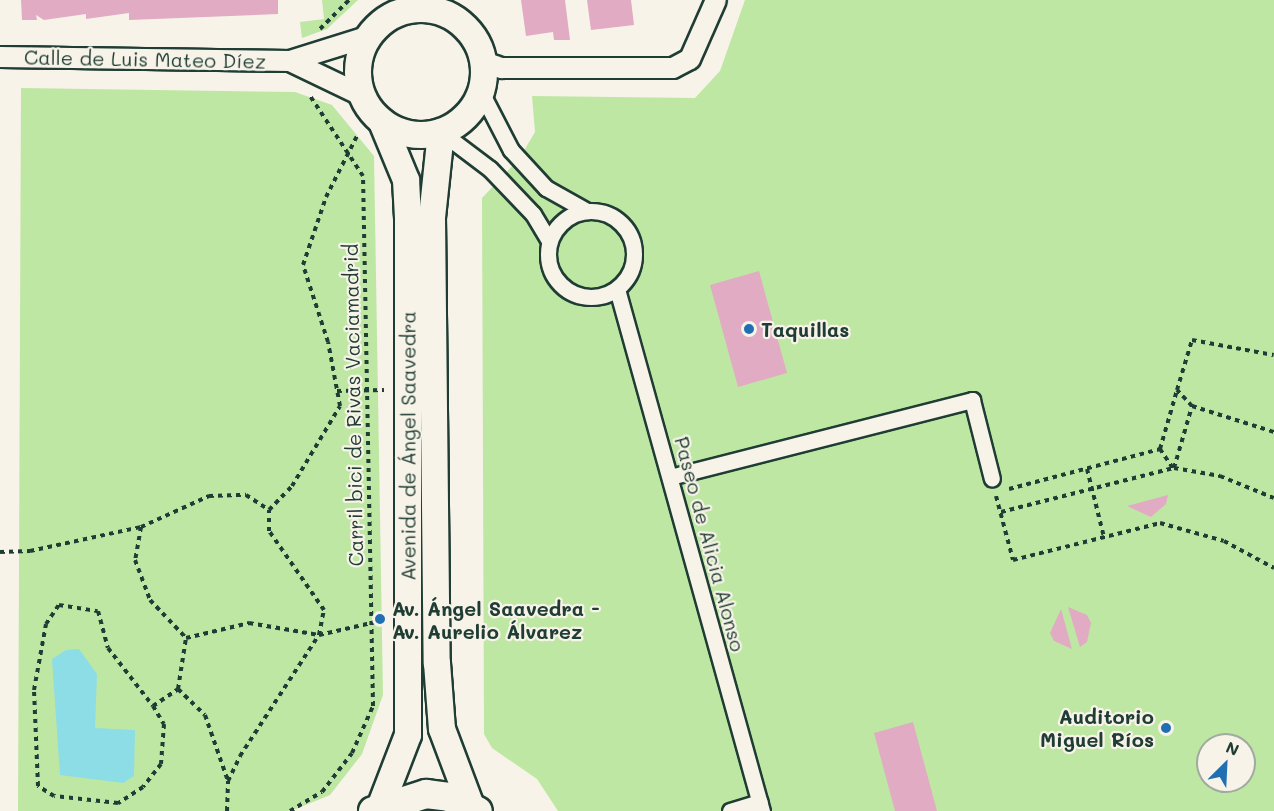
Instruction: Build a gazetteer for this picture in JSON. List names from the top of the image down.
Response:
{
  "streets": {
    "street": ["Calle de Luis Mateo Díez", "Avenida de Ángel Saavedra", "Paseo de Alicia Alonso"],
    "path": ["Carril bici de Rivas Vaciamadrid"]
  },
  "crossings": [
    ["Calle de Luis Mateo Díez", "Carril bici de Rivas Vaciamadrid"],
    ["Calle de Luis Mateo Díez", "Avenida de Ángel Saavedra"]
  ],
  "places": ["Taquillas", "Av. Ángel Saavedra - Av. Aurelio Álvarez", "Auditorio Miguel Ríos"],
  "north": "top right"
}
